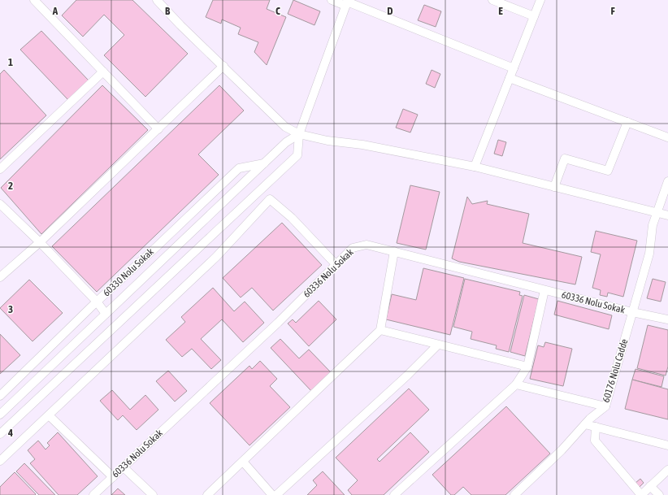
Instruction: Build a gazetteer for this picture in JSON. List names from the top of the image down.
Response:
{
  "streets": {
    "street": ["60330 Nolu Sokak", "60336 Nolu Sokak", "60176 Nolu Cadde"]
  },
  "crossings": [
    ["60336 Nolu Sokak", "60176 Nolu Cadde"]
  ],
  "grid": {
    "columns": [
      "A",
      "B",
      "C",
      "D",
      "E",
      "F"
    ],
    "rows": [
      "1",
      "2",
      "3",
      "4"
    ]
  }
}
